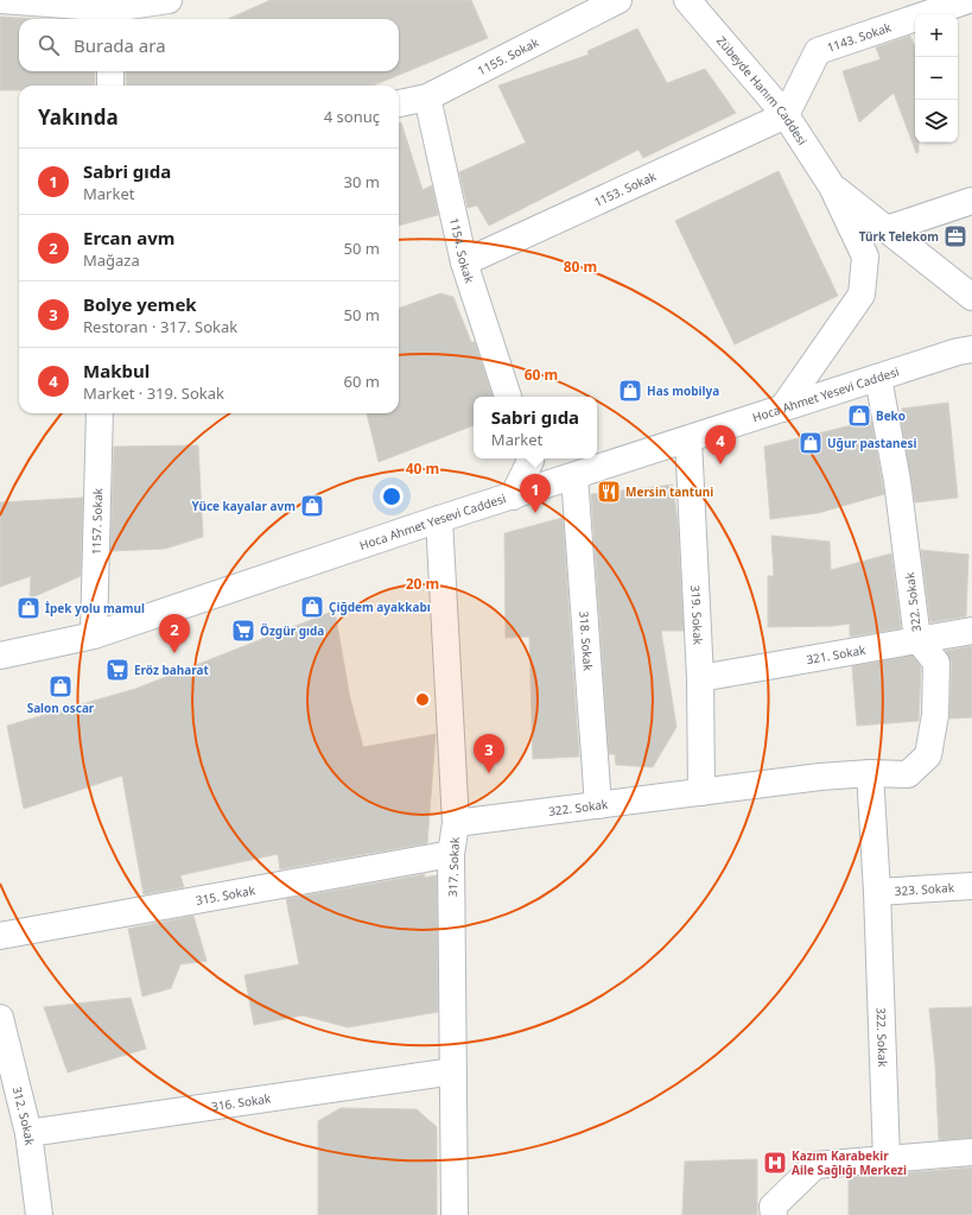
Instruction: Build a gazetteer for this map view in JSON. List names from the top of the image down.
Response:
{
  "streets": {
    "street": [
      "1143. Sokak",
      "1155. Sokak",
      "Zübeyde Hanım Caddesi",
      "1153. Sokak",
      "1154. Sokak",
      "Hoca Ahmet Yesevi Caddesi",
      "1157. Sokak",
      "322. Sokak",
      "319. Sokak",
      "318. Sokak",
      "321. Sokak",
      "317. Sokak",
      "323. Sokak",
      "315. Sokak",
      "316. Sokak",
      "312. Sokak"
    ]
  },
  "crossings": [
    ["1143. Sokak", "Zübeyde Hanım Caddesi"],
    ["1143. Sokak", "1153. Sokak"],
    ["1155. Sokak", "1154. Sokak"],
    ["Zübeyde Hanım Caddesi", "1153. Sokak"],
    ["Zübeyde Hanım Caddesi", "Hoca Ahmet Yesevi Caddesi"],
    ["1153. Sokak", "1154. Sokak"],
    ["Hoca Ahmet Yesevi Caddesi", "1157. Sokak"],
    ["Hoca Ahmet Yesevi Caddesi", "322. Sokak"],
    ["Hoca Ahmet Yesevi Caddesi", "319. Sokak"],
    ["Hoca Ahmet Yesevi Caddesi", "318. Sokak"],
    ["Hoca Ahmet Yesevi Caddesi", "317. Sokak"],
    ["322. Sokak", "319. Sokak"],
    ["322. Sokak", "318. Sokak"],
    ["322. Sokak", "321. Sokak"],
    ["322. Sokak", "317. Sokak"],
    ["322. Sokak", "323. Sokak"],
    ["319. Sokak", "321. Sokak"],
    ["317. Sokak", "315. Sokak"],
    ["317. Sokak", "316. Sokak"],
    ["316. Sokak", "312. Sokak"]
  ],
  "places": {
    "office": ["Türk Telekom"],
    "shop": [
      "Has mobilya",
      "Beko",
      "Uğur pastanesi",
      "Yüce kayalar avm",
      "Çiğdem ayakkabı",
      "İpek yolu mamul",
      "Salon oscar"
    ],
    "restaurant": ["Mersin tantuni"],
    "supermarket": ["Özgür gıda", "Eröz baharat"],
    "hospital": ["Kazım Karabekir Aile Sağlığı Merkezi"]
  },
  "page": {
    "map_buttons": ["+", "−"],
    "search": "Burada ara",
    "heading": ["Yakında", "4 sonuç"],
    "list": [
      {
        "mark": "1",
        "name": "Sabri gıda",
        "note": "Market",
        "value": "30 m"
      },
      {
        "mark": "2",
        "name": "Ercan avm",
        "note": "Mağaza",
        "value": "50 m"
      },
      {
        "mark": "3",
        "name": "Bolye yemek",
        "note": "Restoran · 317. Sokak",
        "value": "50 m"
      },
      {
        "mark": "4",
        "name": "Makbul",
        "note": "Market · 319. Sokak",
        "value": "60 m"
      }
    ],
    "popup": ["Sabri gıda", "Market"],
    "pins": [
      "4",
      "1",
      "2",
      "3"
    ]
  },
  "rings": [
    "80 m",
    "60 m",
    "40 m",
    "20 m"
  ]
}
